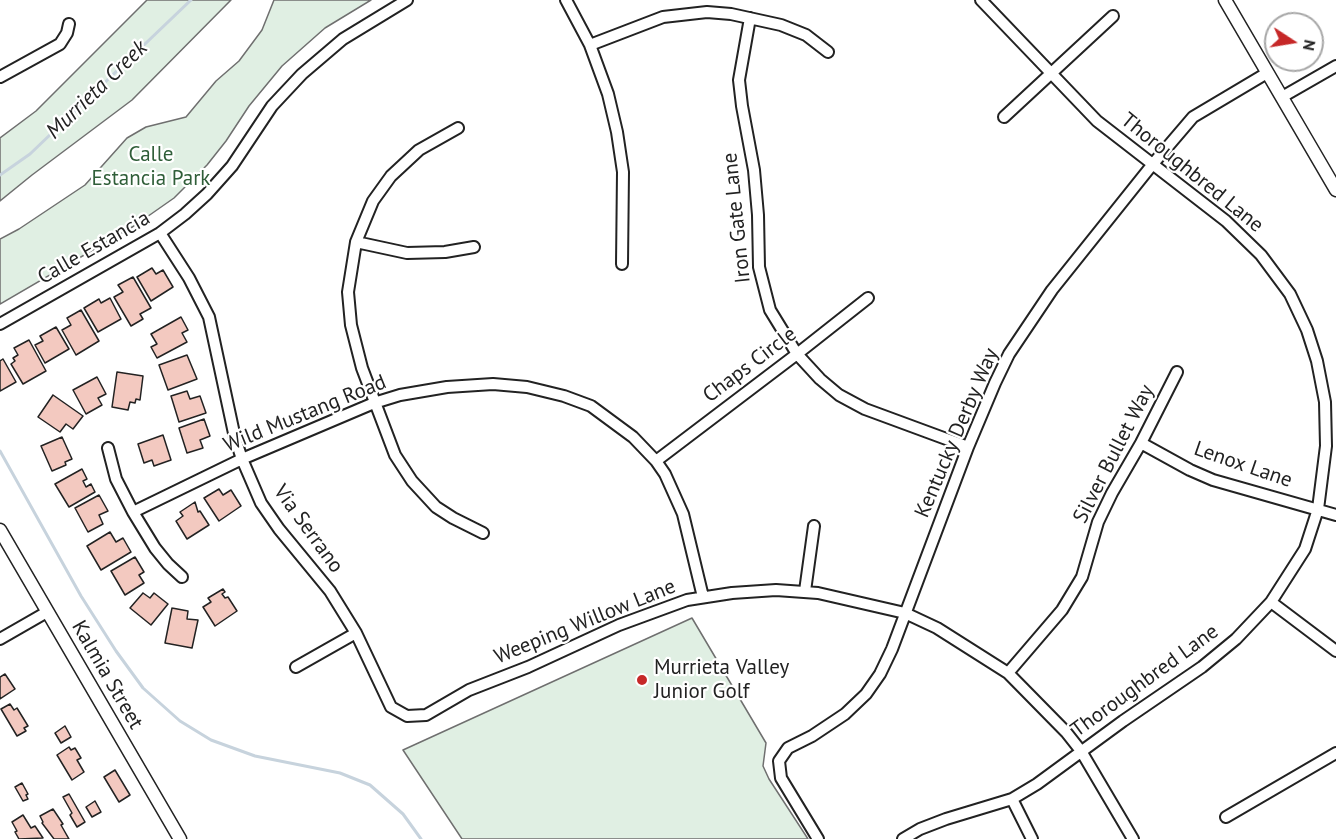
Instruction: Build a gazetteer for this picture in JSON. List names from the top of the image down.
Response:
{
  "streets": {
    "street": [
      "Thoroughbred Lane",
      "Iron Gate Lane",
      "Calle Estancia",
      "Chaps Circle",
      "Wild Mustang Road",
      "Kentucky Derby Way",
      "Silver Bullet Way",
      "Lenox Lane",
      "Via Serrano",
      "Weeping Willow Lane",
      "Kalmia Street"
    ]
  },
  "crossings": [
    ["Thoroughbred Lane", "Kentucky Derby Way"],
    ["Thoroughbred Lane", "Lenox Lane"],
    ["Thoroughbred Lane", "Weeping Willow Lane"],
    ["Iron Gate Lane", "Chaps Circle"],
    ["Iron Gate Lane", "Kentucky Derby Way"],
    ["Calle Estancia", "Via Serrano"],
    ["Chaps Circle", "Wild Mustang Road"],
    ["Wild Mustang Road", "Via Serrano"],
    ["Wild Mustang Road", "Weeping Willow Lane"],
    ["Kentucky Derby Way", "Weeping Willow Lane"],
    ["Silver Bullet Way", "Lenox Lane"],
    ["Silver Bullet Way", "Weeping Willow Lane"],
    ["Via Serrano", "Weeping Willow Lane"]
  ],
  "water": ["Murrieta Creek"],
  "parks": ["Calle Estancia Park"],
  "places": ["Murrieta Valley Junior Golf"],
  "north": "right"
}
